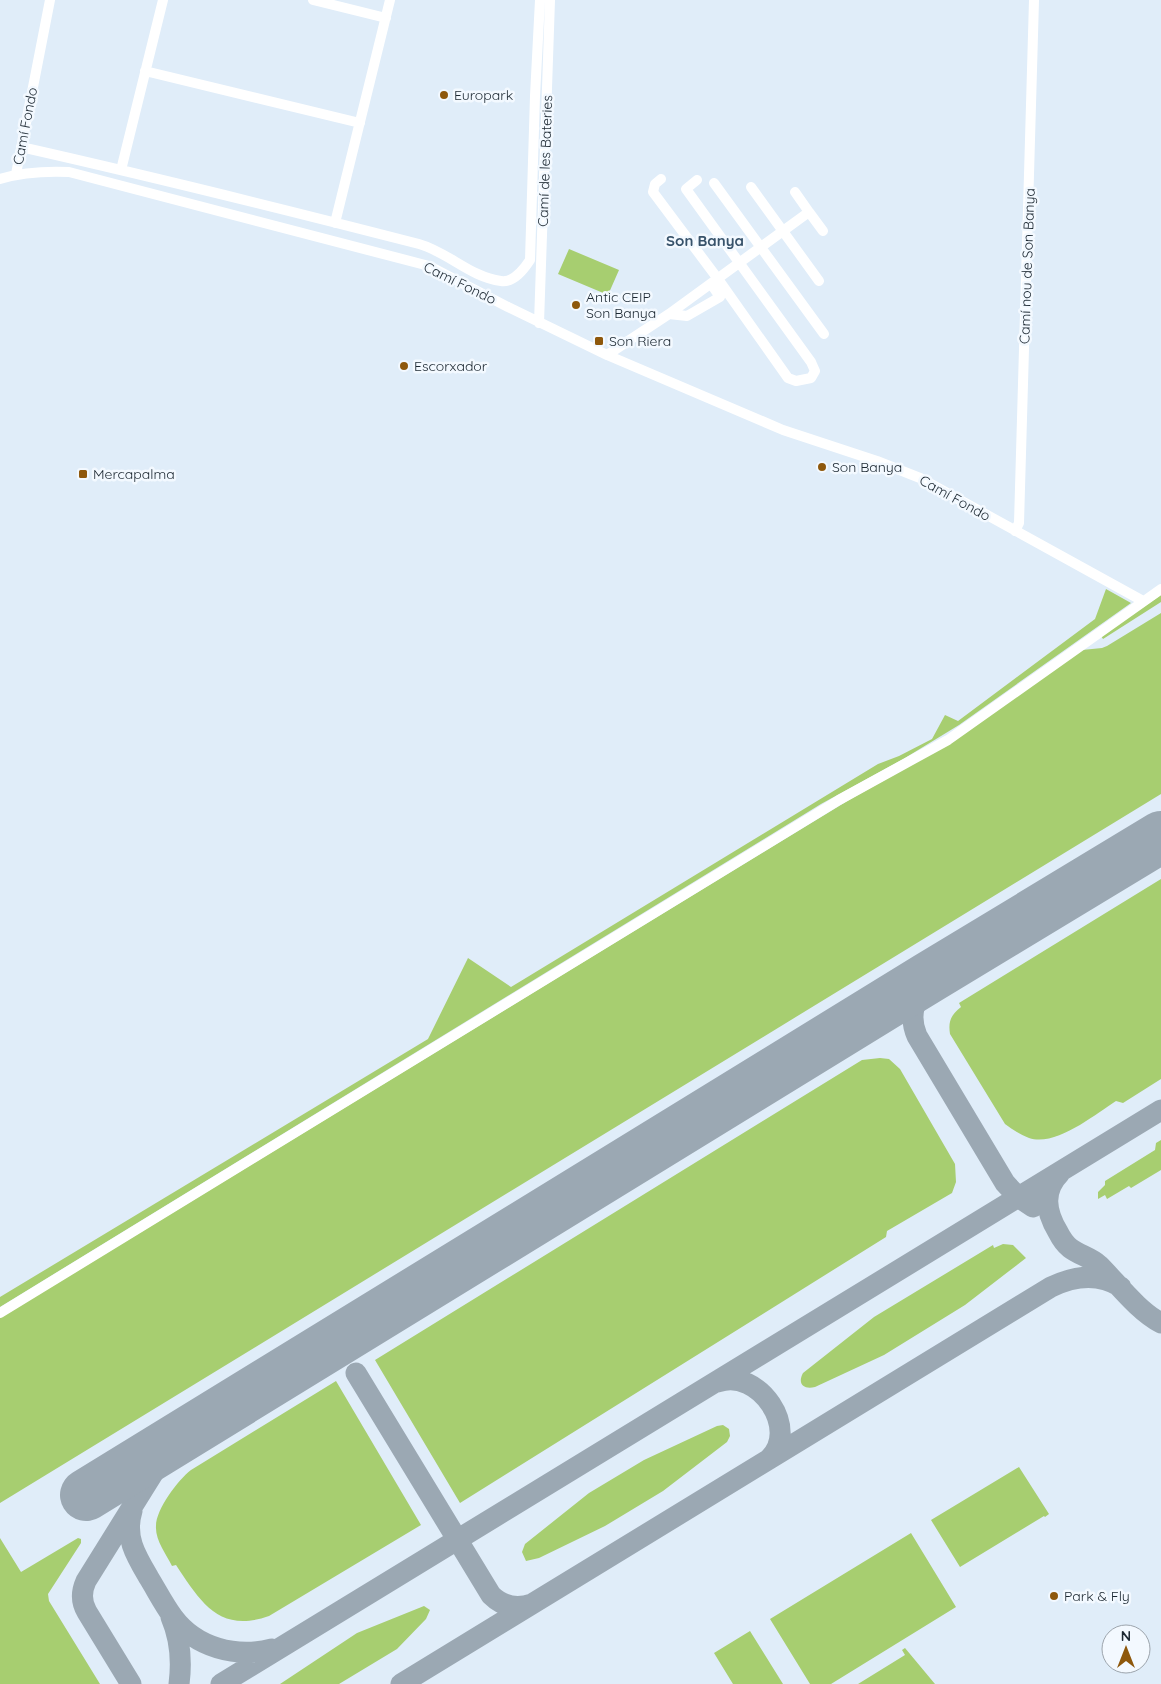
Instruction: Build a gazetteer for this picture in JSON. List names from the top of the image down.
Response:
{
  "streets": {
    "street": ["Camí Fondo", "Camí de les Bateries", "Camí nou de Son Banya"]
  },
  "crossings": [
    ["Camí Fondo", "Camí de les Bateries"],
    ["Camí Fondo", "Camí nou de Son Banya"]
  ],
  "districts": ["Son Banya"],
  "places": {
    "other": [
      "Europark",
      "Antic CEIP Son Banya",
      "Escorxador",
      "Son Banya",
      "Park & Fly"
    ],
    "transit": ["Son Riera", "Mercapalma"]
  },
  "north": "top"
}
